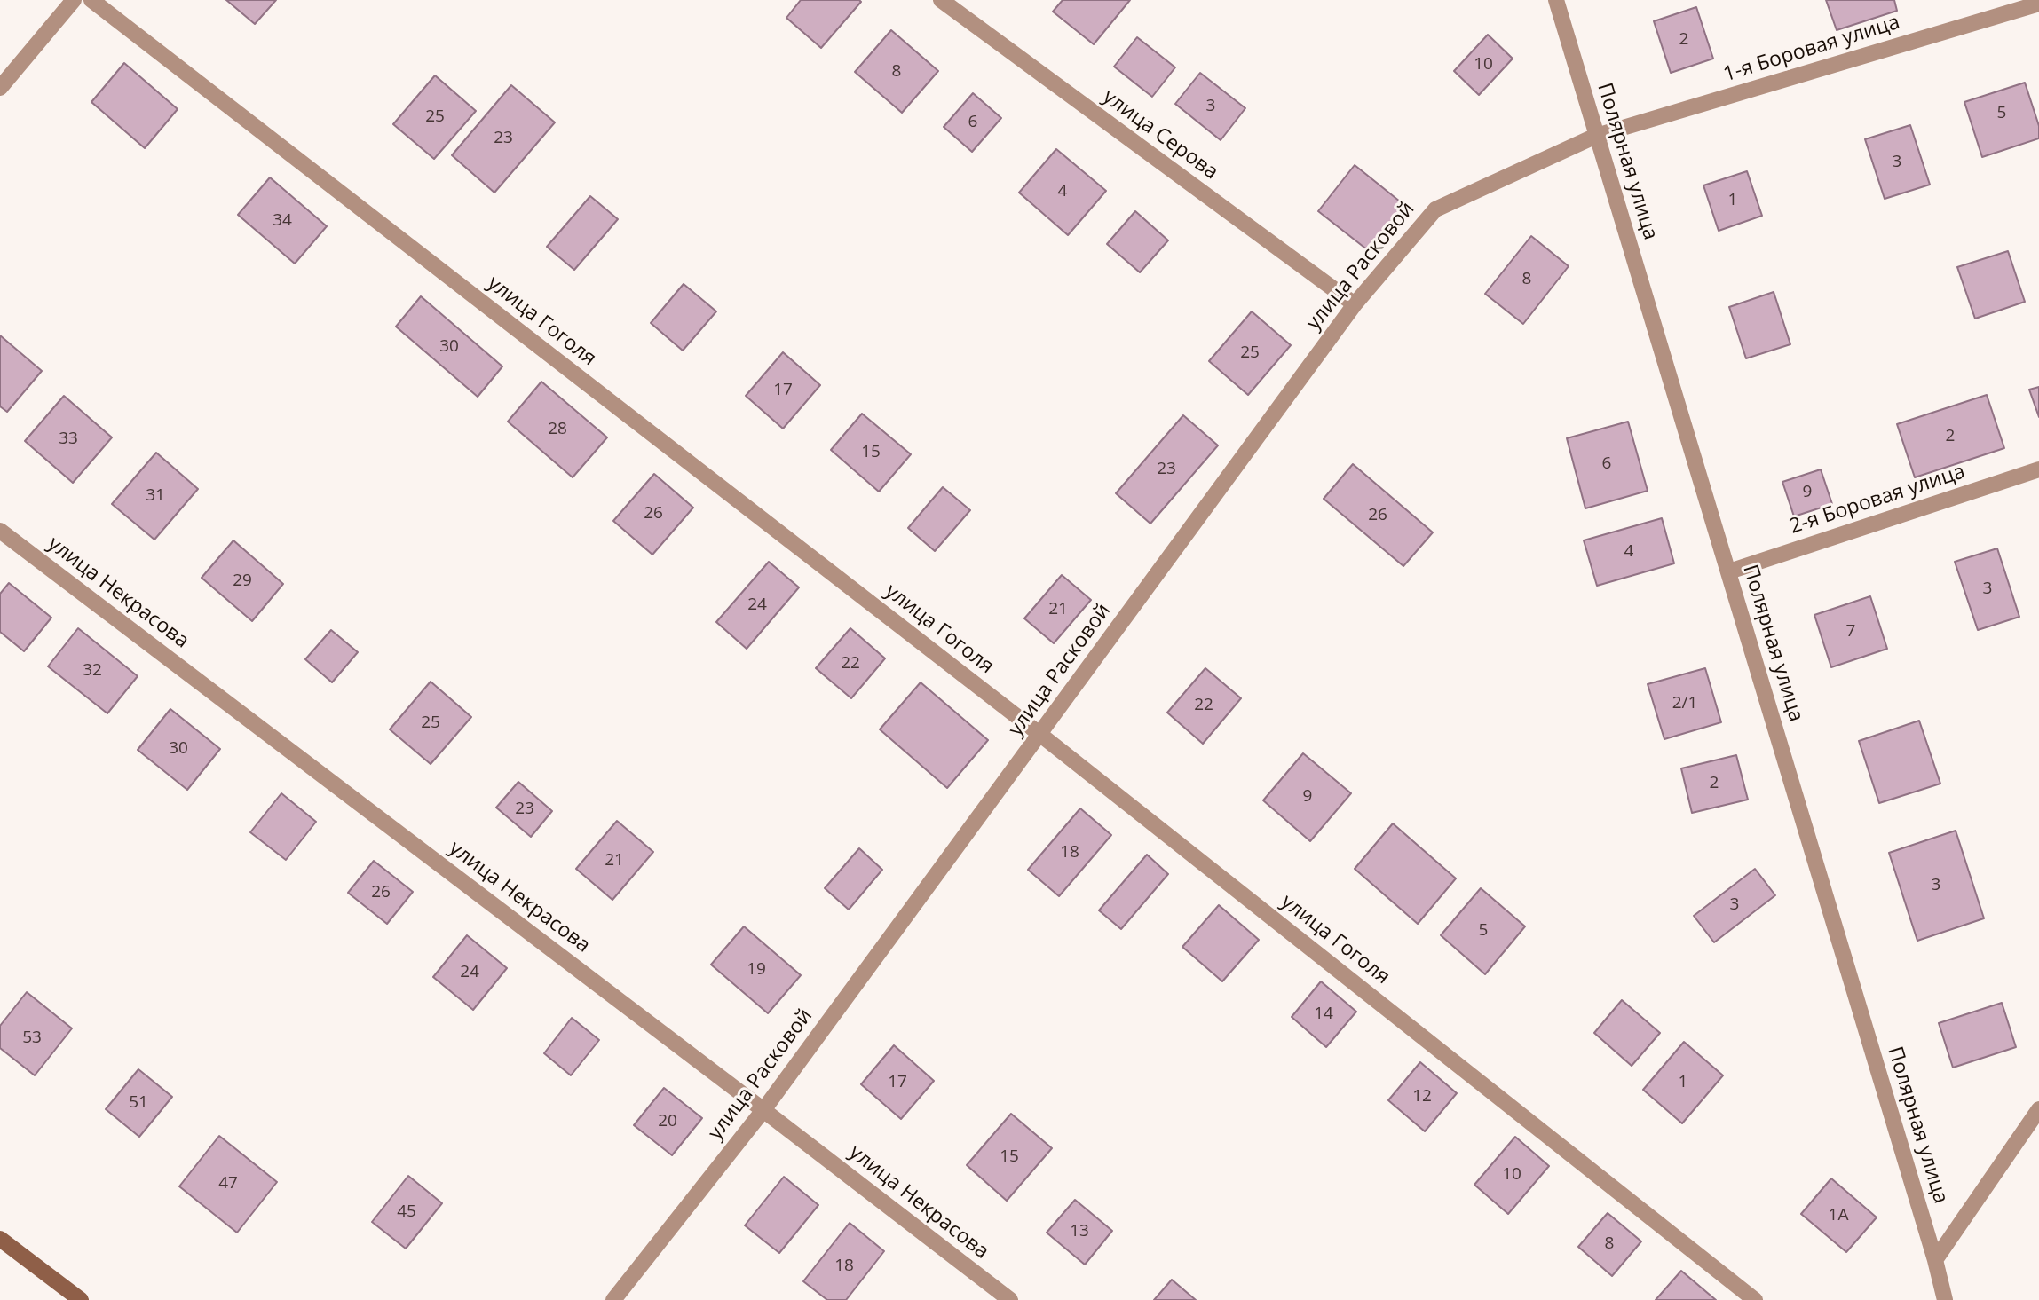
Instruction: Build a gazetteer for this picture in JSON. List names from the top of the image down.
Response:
{
  "streets": {
    "street": [
      "1-я Боровая улица",
      "улица Серова",
      "Полярная улица",
      "улица Расковой",
      "улица Гоголя",
      "2-я Боровая улица",
      "улица Некрасова"
    ]
  },
  "crossings": [
    ["1-я Боровая улица", "Полярная улица"],
    ["1-я Боровая улица", "улица Расковой"],
    ["улица Серова", "улица Расковой"],
    ["Полярная улица", "улица Расковой"],
    ["Полярная улица", "2-я Боровая улица"],
    ["улица Расковой", "улица Гоголя"],
    ["улица Расковой", "улица Некрасова"]
  ],
  "house_numbers": [
    "2",
    "10",
    "8",
    "3",
    "5",
    "25",
    "6",
    "23",
    "3",
    "4",
    "1",
    "34",
    "8",
    "30",
    "25",
    "17",
    "28",
    "2",
    "33",
    "15",
    "6",
    "23",
    "9",
    "31",
    "26",
    "26",
    "4",
    "29",
    "3",
    "24",
    "21",
    "7",
    "22",
    "32",
    "2/1",
    "22",
    "25",
    "30",
    "2",
    "9",
    "23",
    "18",
    "21",
    "3",
    "26",
    "3",
    "5",
    "19",
    "24",
    "14",
    "53",
    "17",
    "1",
    "12",
    "51",
    "20",
    "15",
    "10",
    "47",
    "45",
    "1А",
    "13",
    "8",
    "18"
  ]
}
